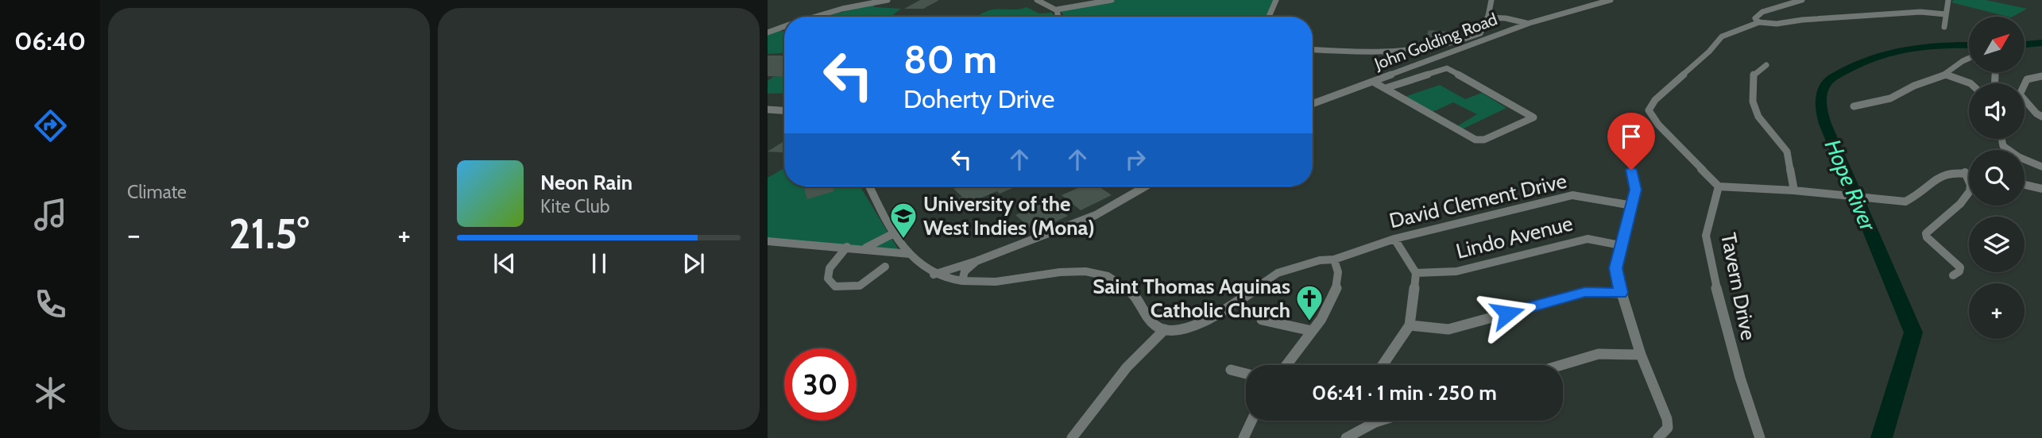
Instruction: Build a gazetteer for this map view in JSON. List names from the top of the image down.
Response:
{
  "streets": {
    "street": [
      "John Golding Road",
      "David Clement Drive",
      "Lindo Avenue",
      "Tavern Drive"
    ]
  },
  "water": ["Hope River"],
  "places": {
    "school or university": ["University of the West Indies (Mona)"],
    "church": ["Saint Thomas Aquinas Catholic Church"]
  },
  "north": "top right",
  "page": {
    "tabs": "06:40",
    "tile": "Climate",
    "map_buttons": "+",
    "turn": ["80 m", "Doherty Drive"],
    "song": ["Neon Rain", "Kite Club"],
    "heat": ["−", "21.5°", "+"],
    "limit": "30",
    "trip": "06:41 · 1 min · 250 m"
  }
}
